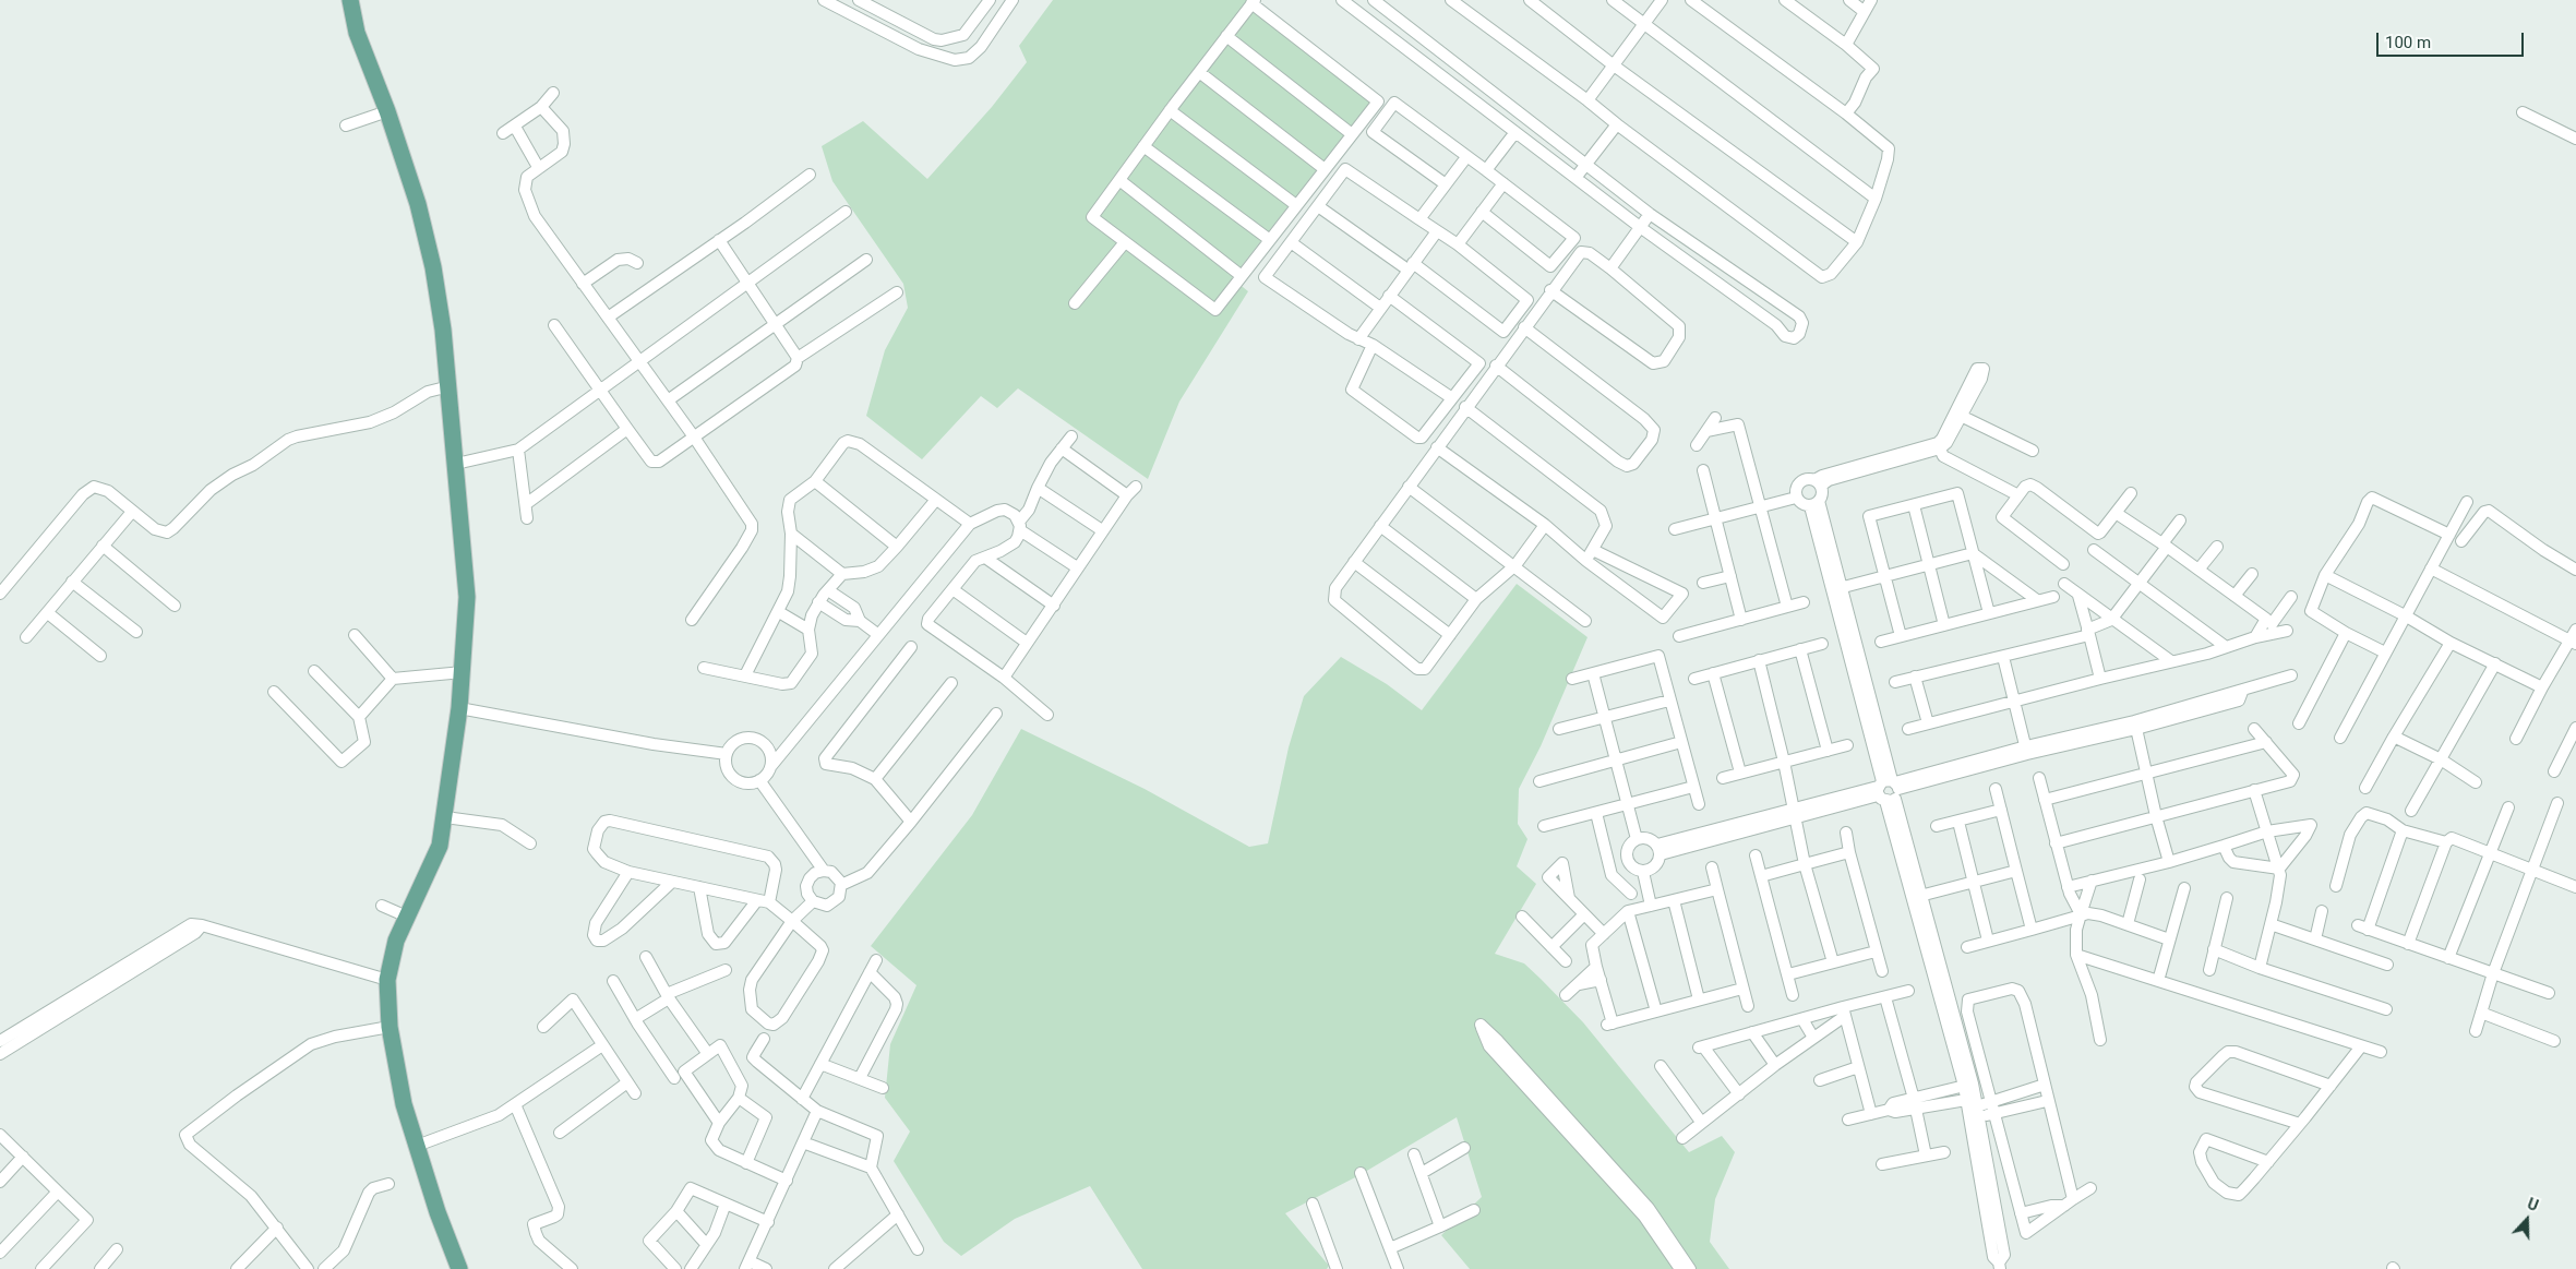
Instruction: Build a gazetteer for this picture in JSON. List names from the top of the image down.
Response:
{
  "scale_bar": "100 m",
  "north": "top"
}
